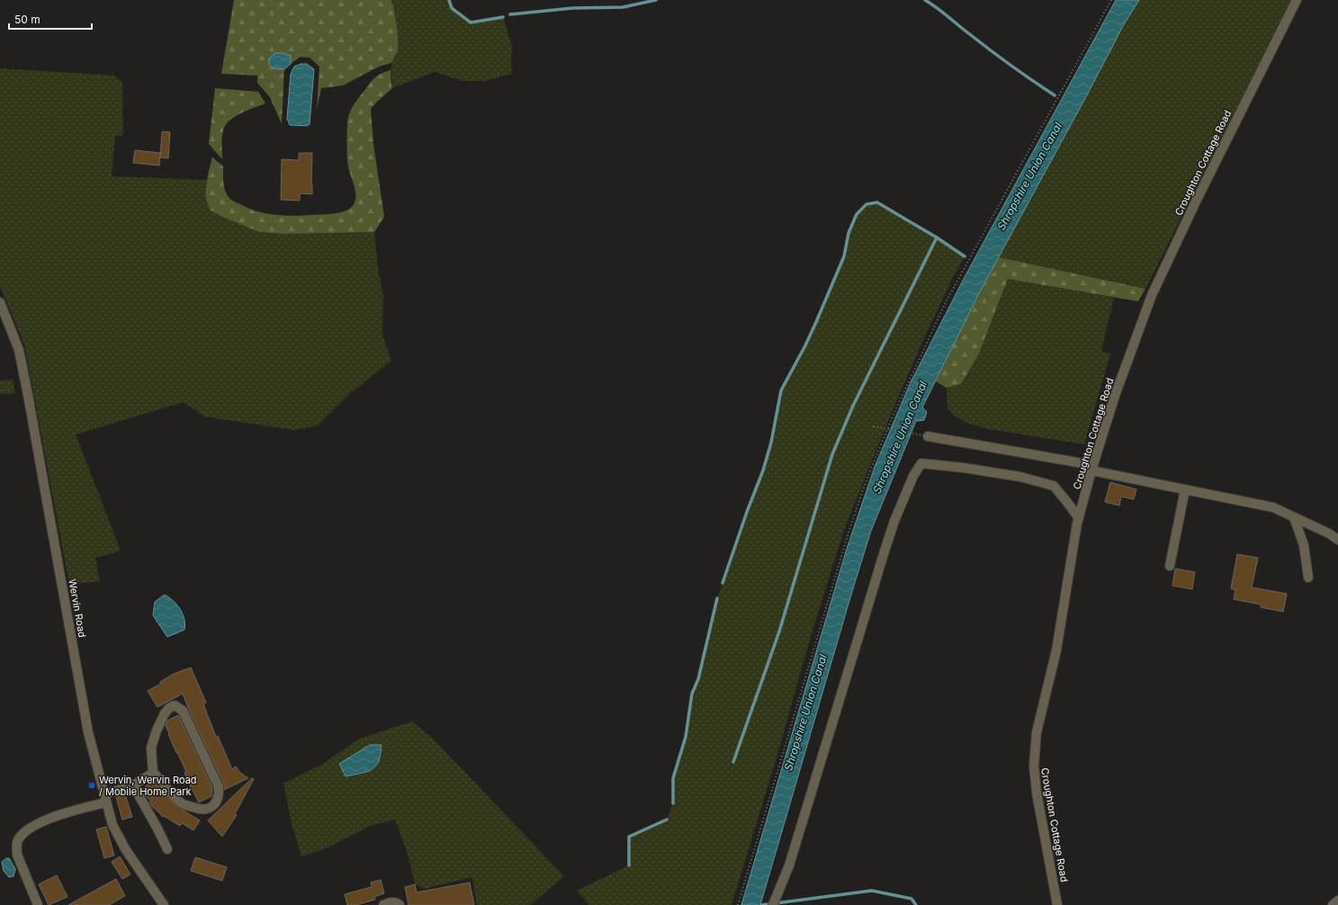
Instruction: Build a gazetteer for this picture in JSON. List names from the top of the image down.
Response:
{
  "streets": {
    "street": ["Croughton Cottage Road", "Wervin Road"]
  },
  "water": ["Shropshire Union Canal"],
  "places": {
    "transit": ["Wervin, Wervin Road / Mobile Home Park"]
  },
  "scale_bar": "50 m"
}
